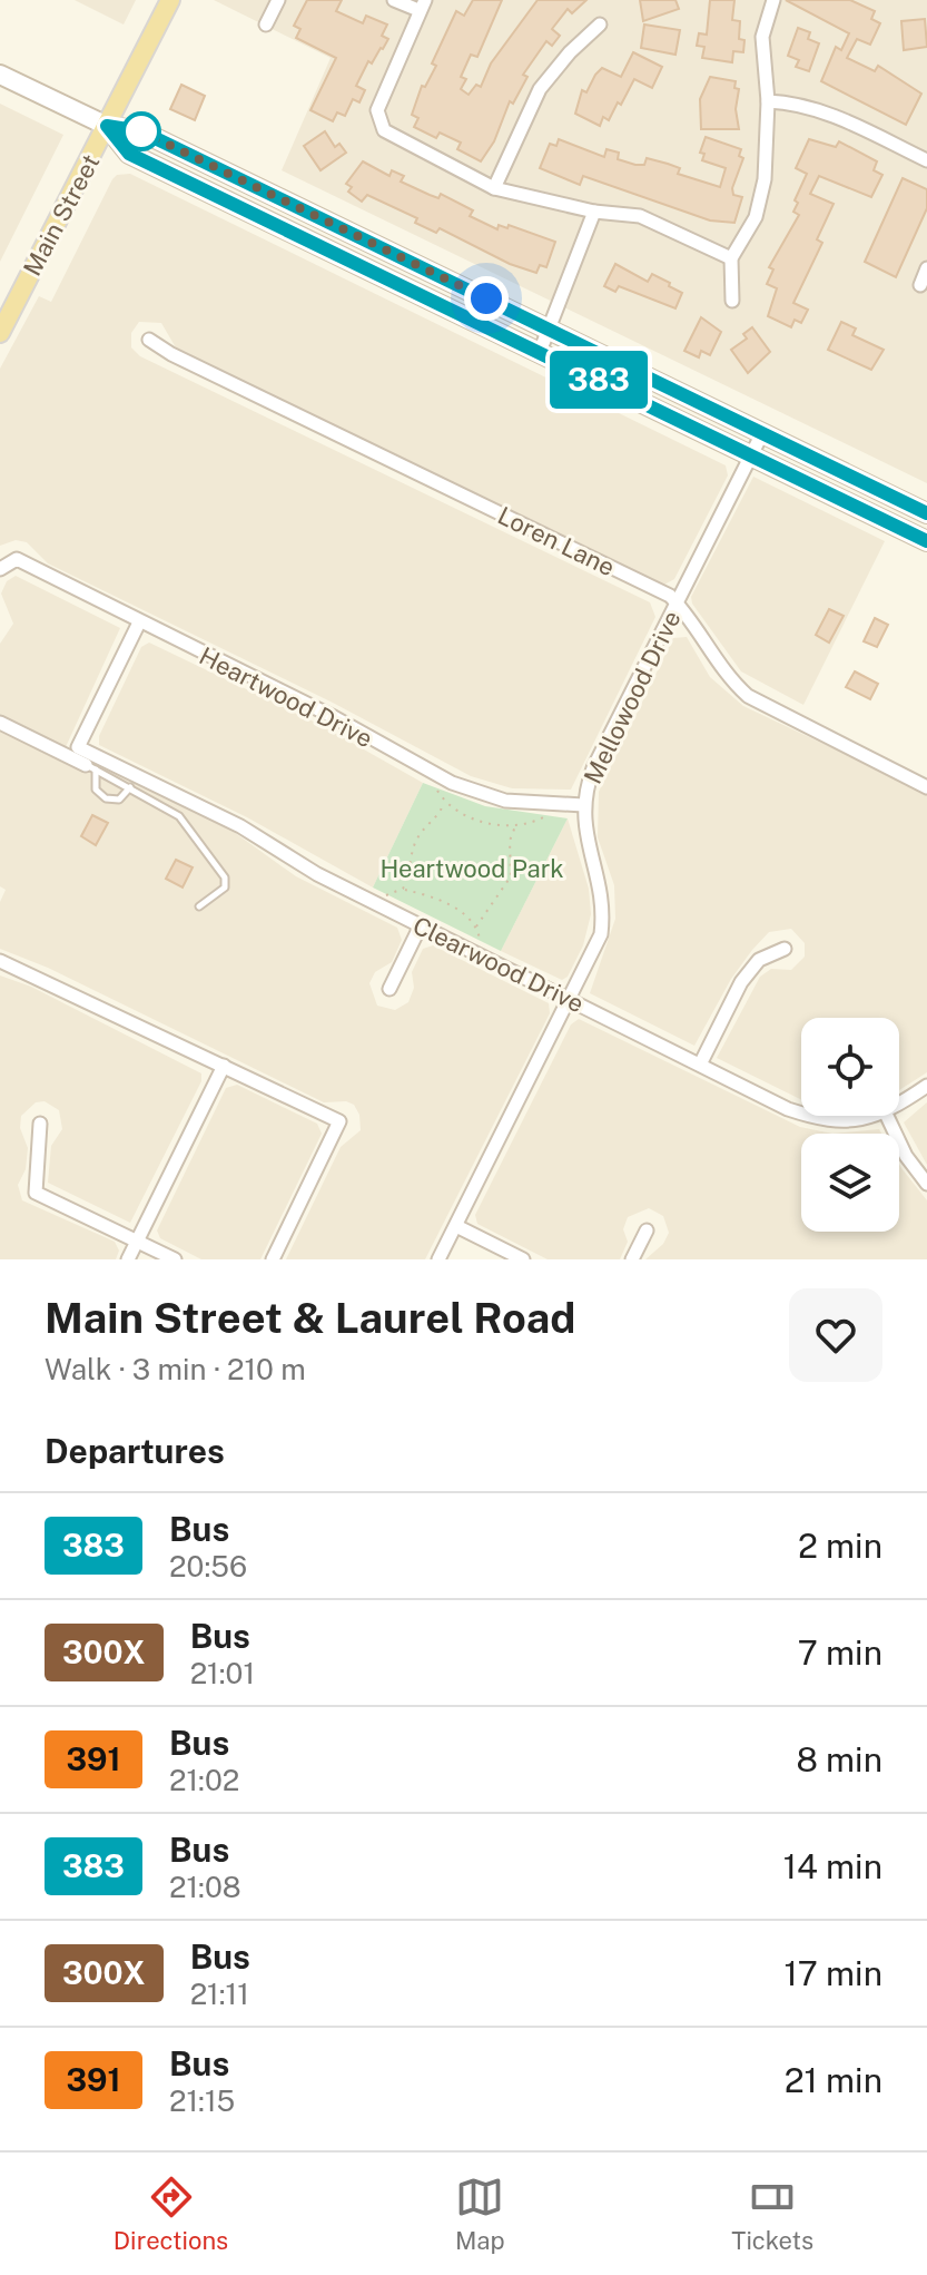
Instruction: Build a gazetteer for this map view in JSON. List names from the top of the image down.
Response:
{
  "streets": {
    "main road": ["Main Street"],
    "street": [
      "Loren Lane",
      "Heartwood Drive",
      "Mellowood Drive",
      "Clearwood Drive"
    ]
  },
  "crossings": [
    ["Loren Lane", "Mellowood Drive"],
    ["Heartwood Drive", "Mellowood Drive"],
    ["Heartwood Drive", "Clearwood Drive"],
    ["Mellowood Drive", "Clearwood Drive"]
  ],
  "parks": ["Heartwood Park"],
  "lines": ["bus line 383"],
  "page": {
    "on_map": "383",
    "heading": [
      ["Main Street & Laurel Road", "Walk · 3 min · 210 m"],
      "Departures"
    ],
    "list": [
      {
        "mark": "383",
        "name": "Bus",
        "note": "20:56",
        "value": "2 min"
      },
      {
        "mark": "300X",
        "name": "Bus",
        "note": "21:01",
        "value": "7 min"
      },
      {
        "mark": "391",
        "name": "Bus",
        "note": "21:02",
        "value": "8 min"
      },
      {
        "mark": "383",
        "name": "Bus",
        "note": "21:08",
        "value": "14 min"
      },
      {
        "mark": "300X",
        "name": "Bus",
        "note": "21:11",
        "value": "17 min"
      },
      {
        "mark": "391",
        "name": "Bus",
        "note": "21:15",
        "value": "21 min"
      }
    ],
    "tabs": ["Directions", "Map", "Tickets"]
  }
}
